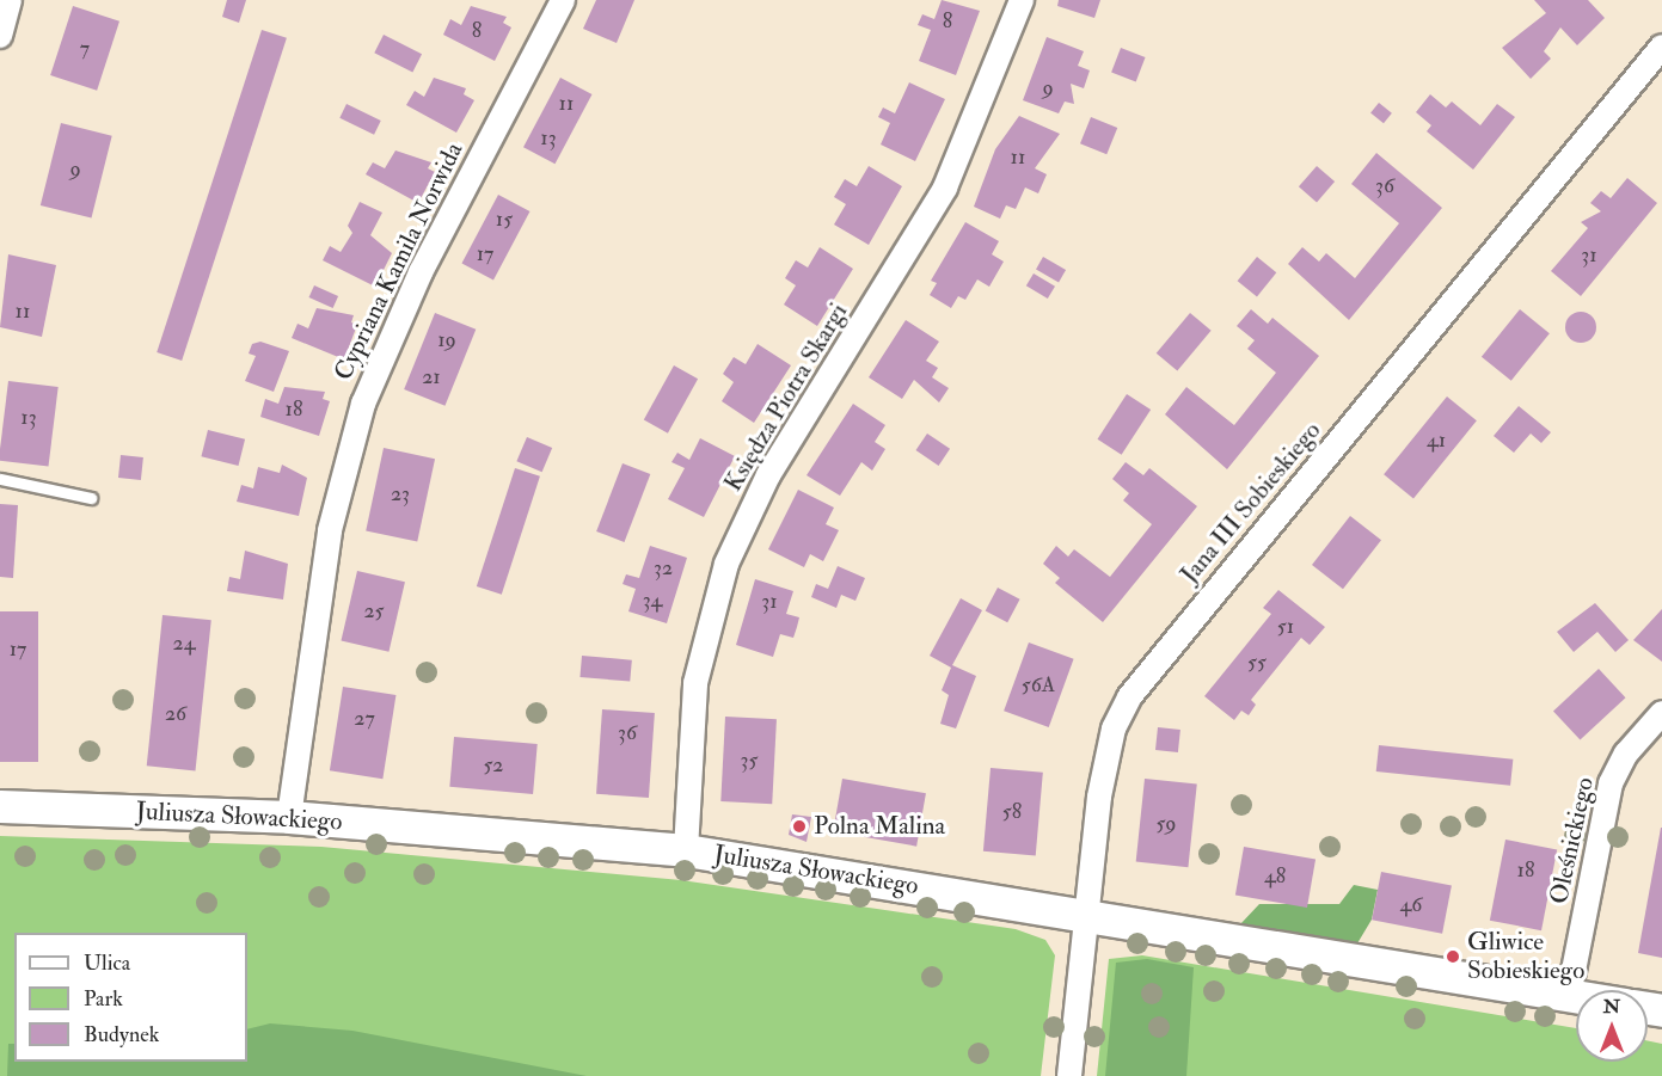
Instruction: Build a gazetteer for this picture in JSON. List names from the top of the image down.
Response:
{
  "streets": {
    "main road": ["Juliusza Słowackiego"],
    "street": [
      "Cypriana Kamila Norwida",
      "Księdza Piotra Skargi",
      "Jana III Sobieskiego",
      "Oleśnickiego"
    ]
  },
  "crossings": [
    ["Cypriana Kamila Norwida", "Juliusza Słowackiego"],
    ["Księdza Piotra Skargi", "Juliusza Słowackiego"],
    ["Jana III Sobieskiego", "Juliusza Słowackiego"],
    ["Juliusza Słowackiego", "Oleśnickiego"]
  ],
  "places": ["Polna Malina", "Gliwice Sobieskiego"],
  "house_numbers": [
    "8",
    "8",
    "7",
    "9",
    "11",
    "13",
    "11",
    "9",
    "36",
    "15",
    "17",
    "31",
    "11",
    "19",
    "21",
    "18",
    "13",
    "41",
    "23",
    "32",
    "34",
    "31",
    "25",
    "51",
    "24",
    "17",
    "55",
    "56A",
    "26",
    "27",
    "36",
    "35",
    "52",
    "58",
    "59",
    "18",
    "48",
    "46"
  ],
  "legend": ["Ulica", "Park", "Budynek"],
  "north": "top"
}
